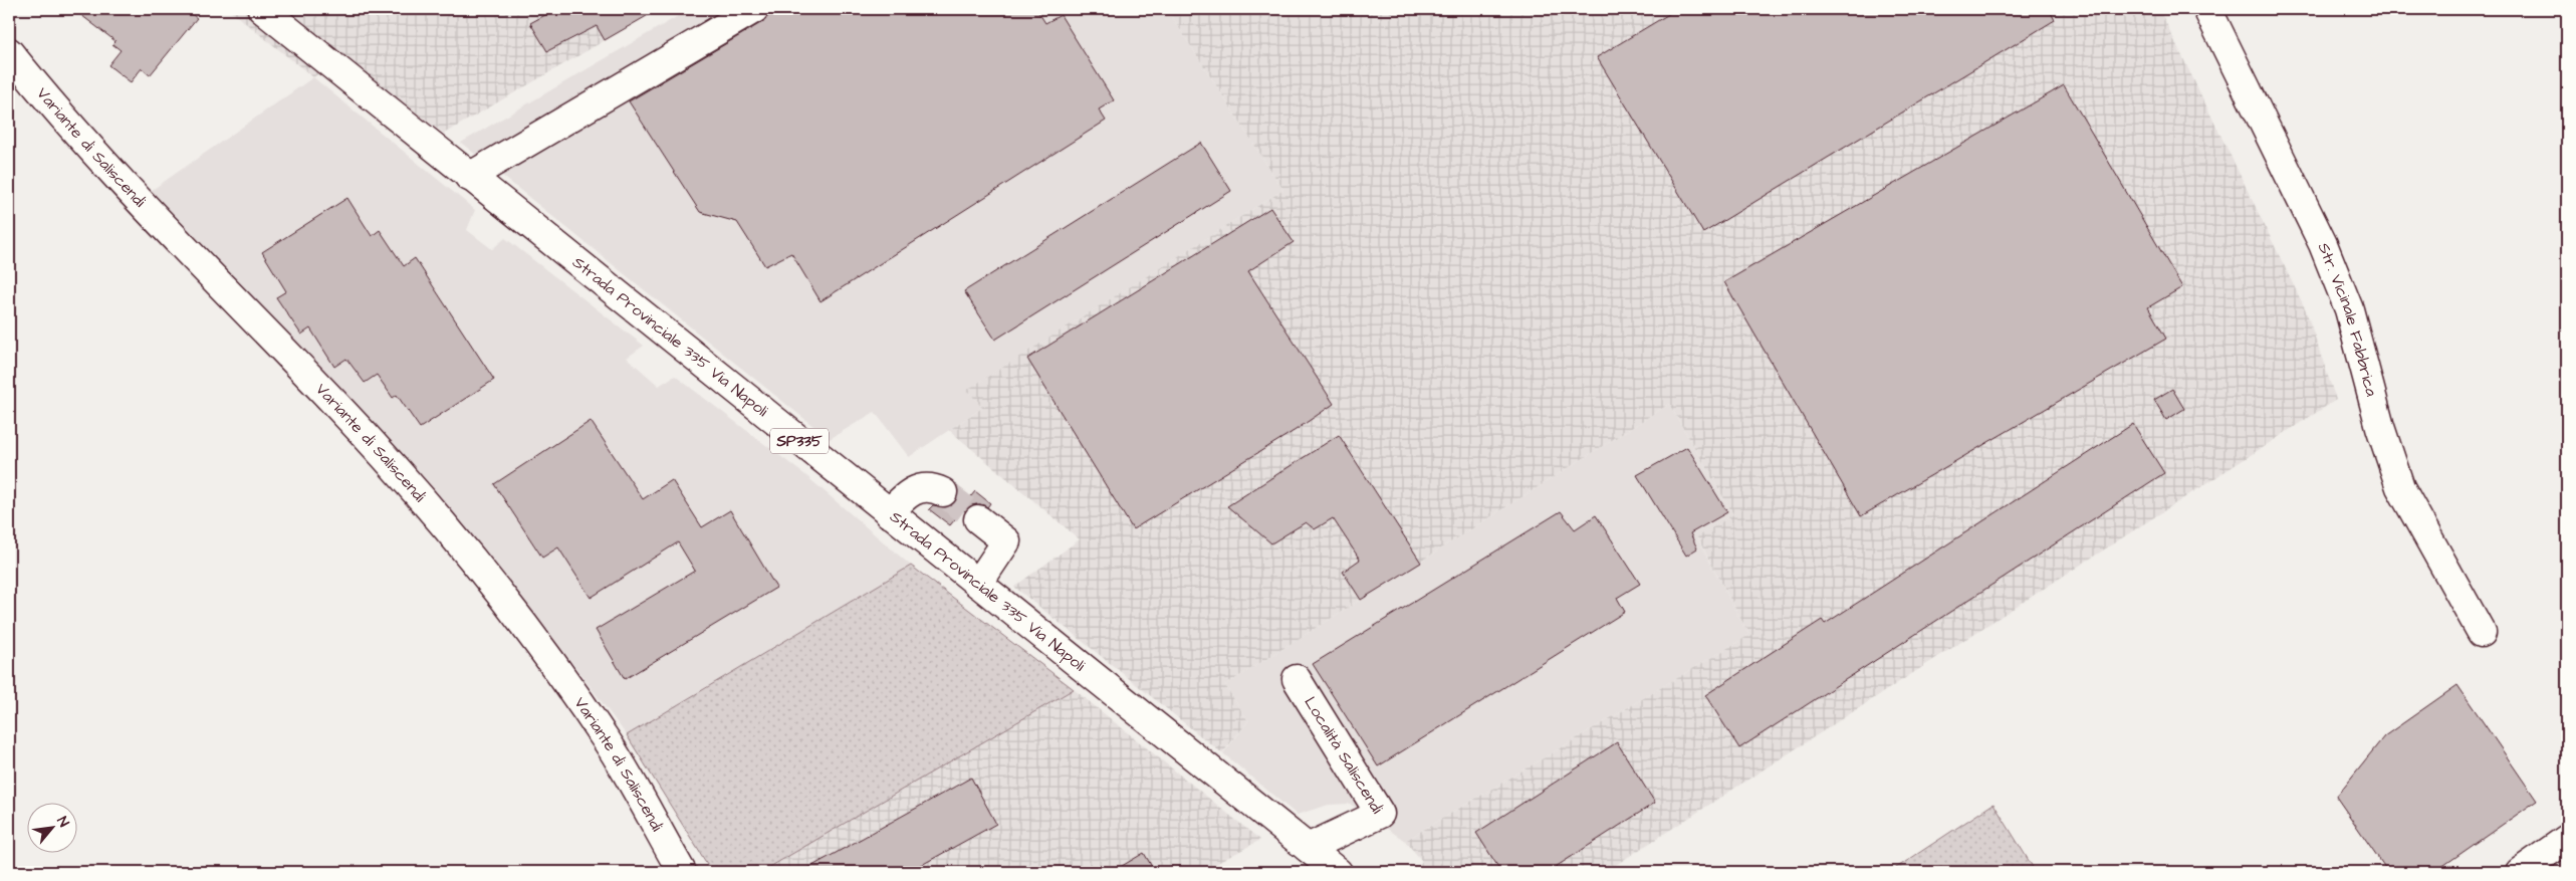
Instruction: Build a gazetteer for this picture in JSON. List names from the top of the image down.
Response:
{
  "streets": {
    "main road": [
      "Variante di Saliscendi",
      "Str. Vicinale Fabbrica",
      "Strada Provinciale 335 Via Napoli",
      "SP335",
      "Località Saliscendi"
    ]
  },
  "crossings": [
    ["Strada Provinciale 335 Via Napoli", "Località Saliscendi"]
  ],
  "north": "top right"
}
